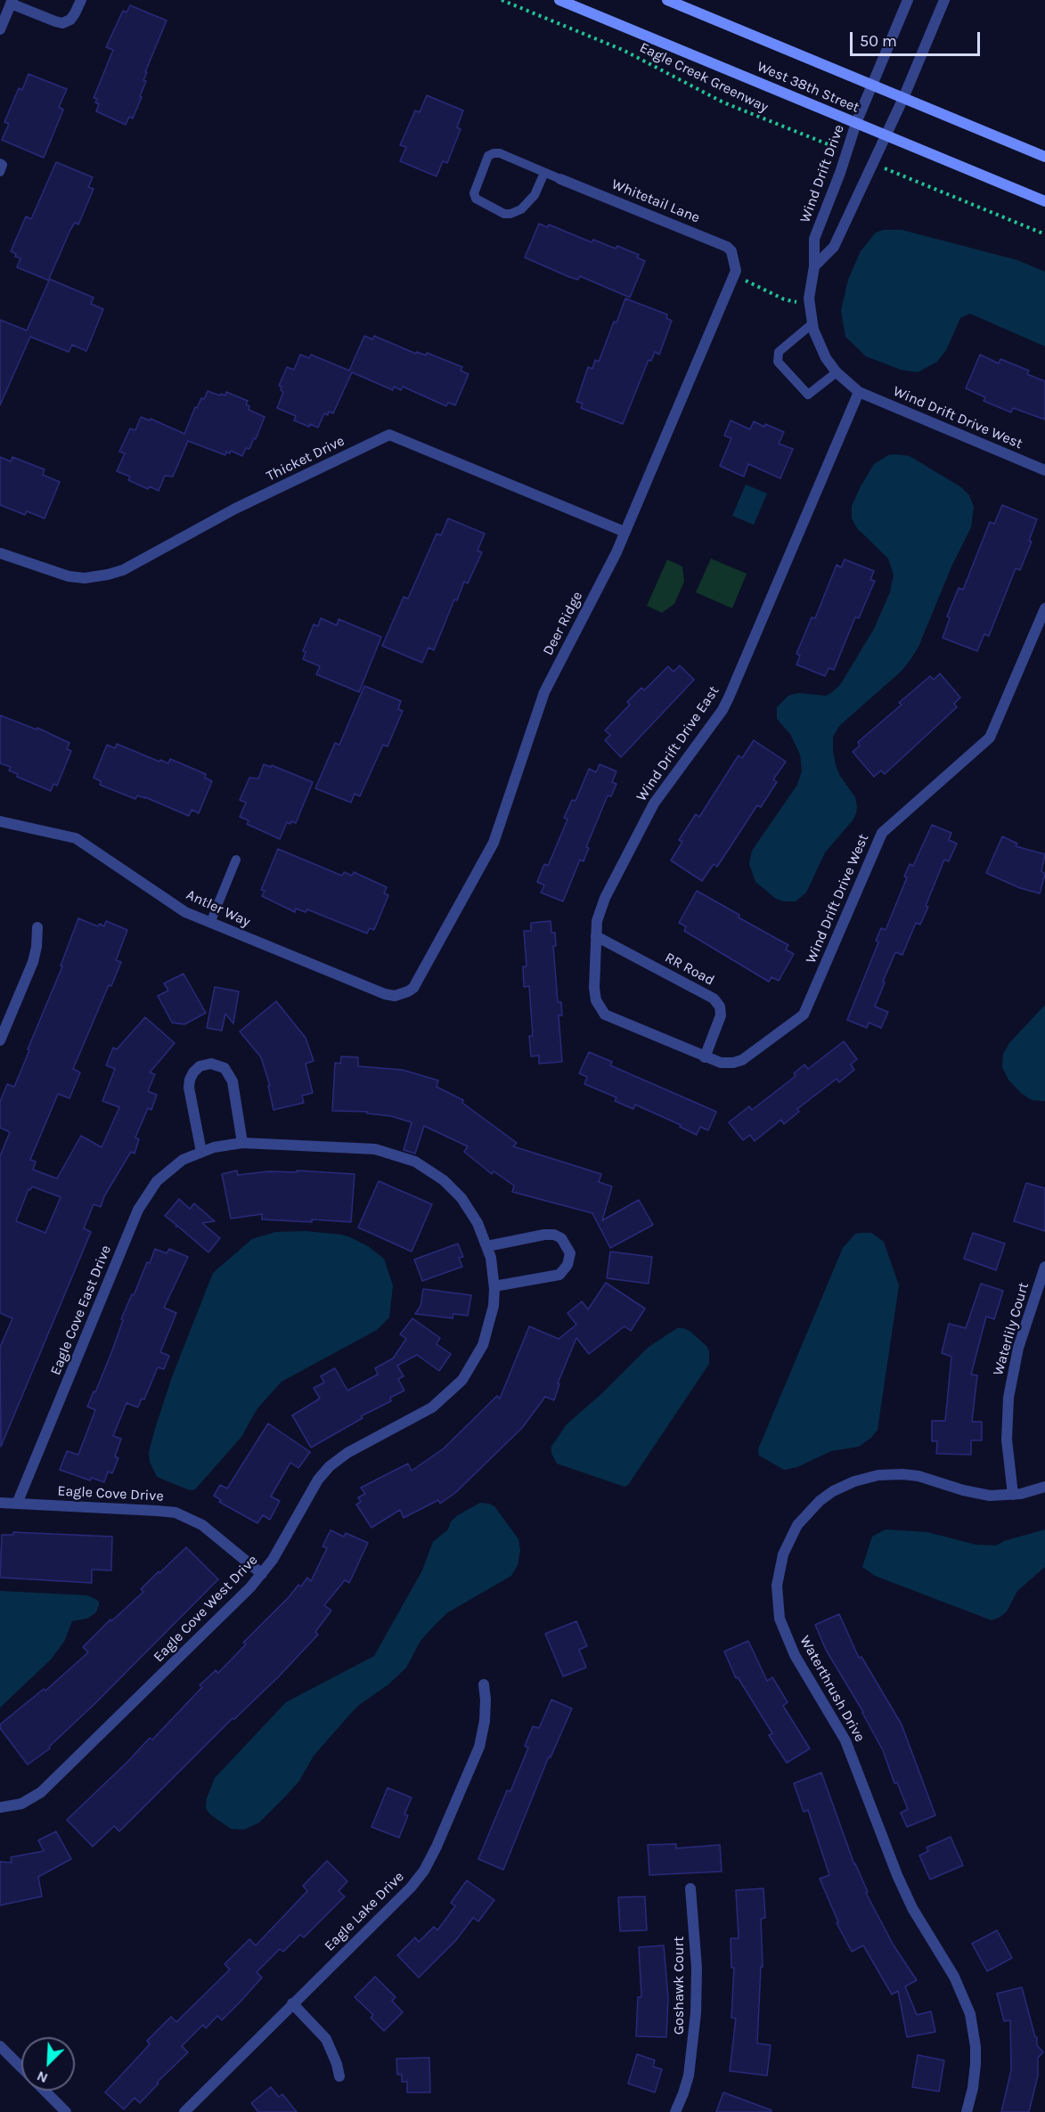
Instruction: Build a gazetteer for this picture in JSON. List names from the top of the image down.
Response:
{
  "streets": {
    "main road": ["West 38th Street"],
    "street": [
      "Wind Drift Drive",
      "Whitetail Lane",
      "Wind Drift Drive West",
      "Thicket Drive",
      "Deer Ridge",
      "Wind Drift Drive East",
      "Antler Way",
      "RR Road",
      "Eagle Cove East Drive",
      "Waterlily Court",
      "Eagle Cove Drive",
      "Eagle Cove West Drive",
      "Waterthrush Drive",
      "Eagle Lake Drive",
      "Goshawk Court"
    ],
    "path": ["Eagle Creek Greenway"]
  },
  "crossings": [
    ["Eagle Creek Greenway", "Wind Drift Drive"],
    ["West 38th Street", "Wind Drift Drive"],
    ["Wind Drift Drive", "Wind Drift Drive West"],
    ["Wind Drift Drive", "Wind Drift Drive East"],
    ["Whitetail Lane", "Deer Ridge"],
    ["Wind Drift Drive West", "Wind Drift Drive East"],
    ["Wind Drift Drive West", "RR Road"],
    ["Thicket Drive", "Deer Ridge"],
    ["Deer Ridge", "Antler Way"],
    ["Wind Drift Drive East", "RR Road"],
    ["Eagle Cove East Drive", "Eagle Cove Drive"],
    ["Eagle Cove East Drive", "Eagle Cove West Drive"],
    ["Waterlily Court", "Waterthrush Drive"],
    ["Eagle Cove Drive", "Eagle Cove West Drive"]
  ],
  "scale_bar": "50 m",
  "north": "bottom left"
}
